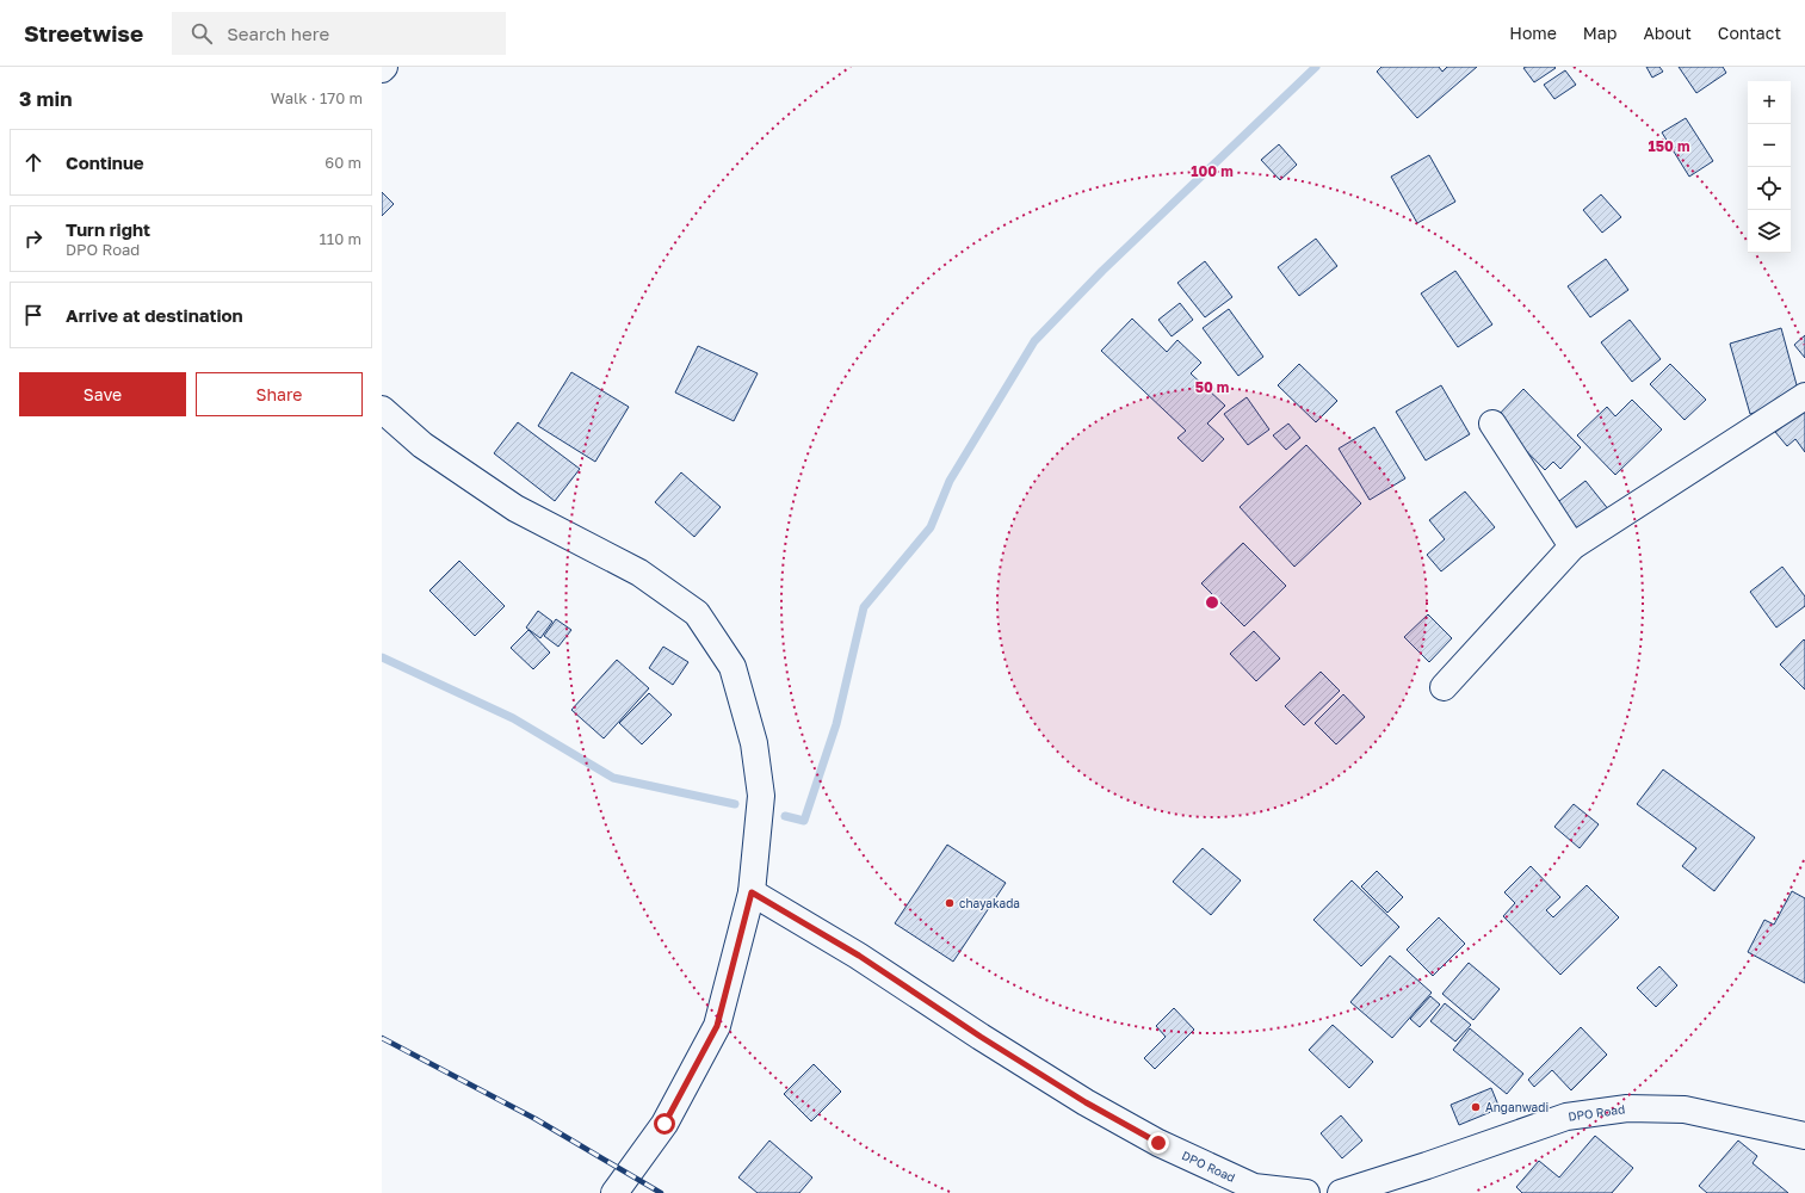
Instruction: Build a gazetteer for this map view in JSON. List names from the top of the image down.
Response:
{
  "streets": {
    "street": ["DPO Road"]
  },
  "places": ["chayakada", "Anganwadi"],
  "page": {
    "header": "Streetwise",
    "search": "Search here",
    "nav": [
      "Home",
      "Map",
      "About",
      "Contact"
    ],
    "heading": ["3 min", "Walk · 170 m"],
    "map_buttons": ["+", "−"],
    "list": [
      ["Continue", "60 m"],
      ["Turn right", "DPO Road", "110 m"],
      "Arrive at destination"
    ],
    "buttons": ["Save", "Share"]
  },
  "rings": ["150 m", "100 m", "50 m"]
}
